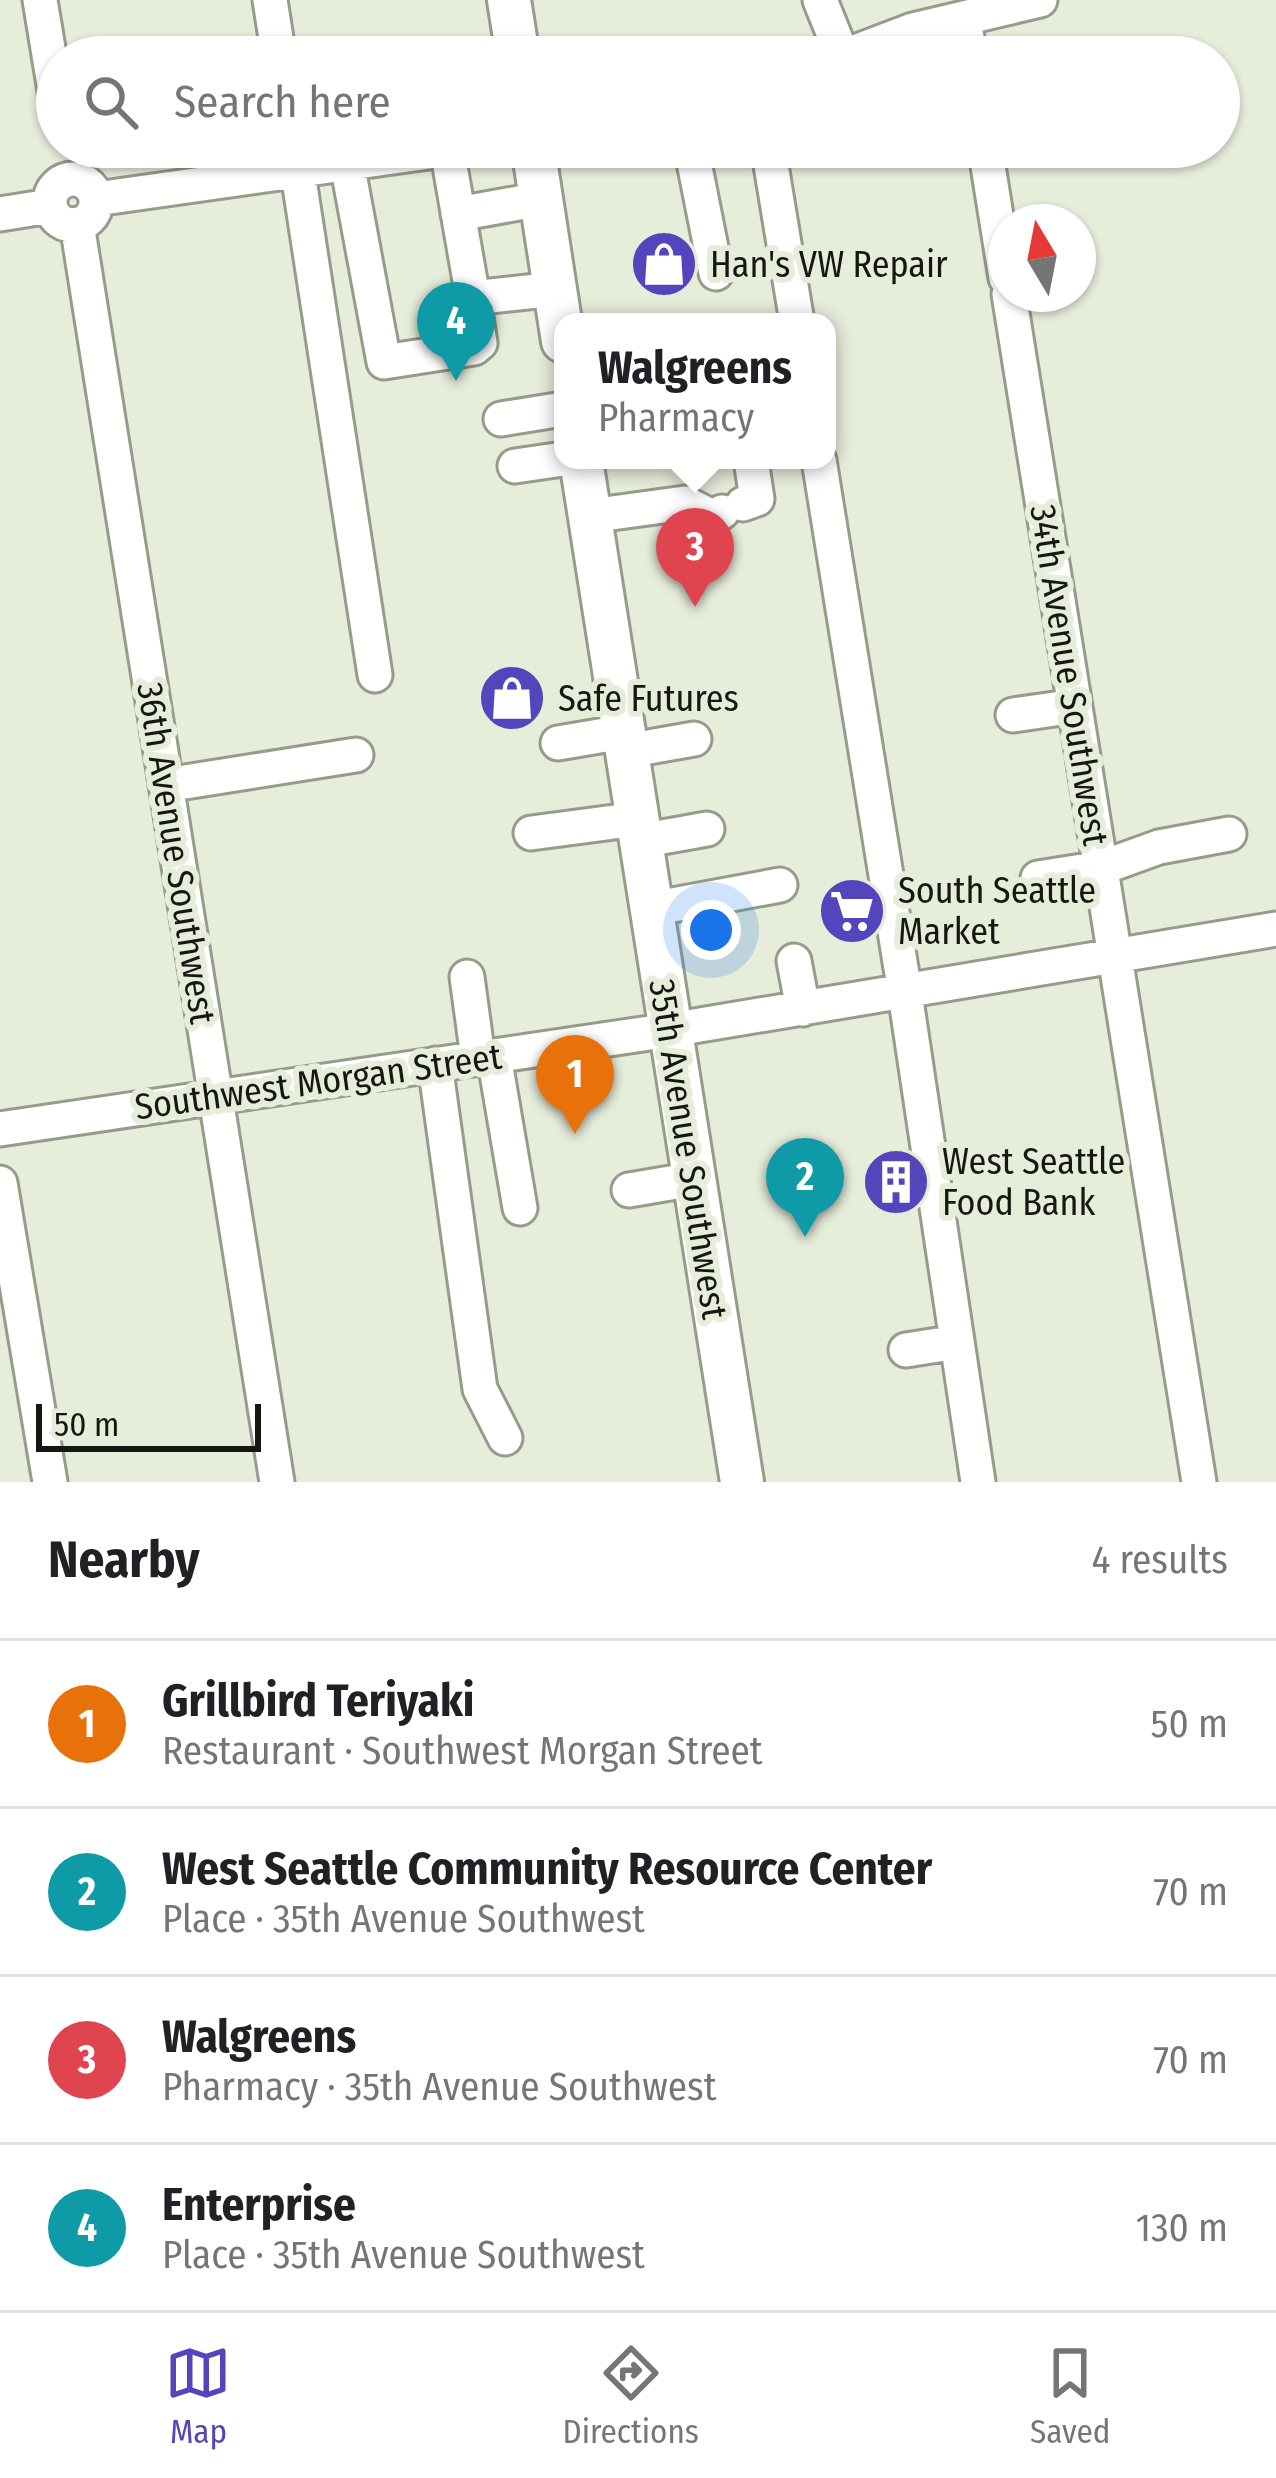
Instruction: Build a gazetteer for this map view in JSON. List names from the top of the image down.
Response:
{
  "streets": {
    "main road": ["35th Avenue Southwest"],
    "street": ["34th Avenue Southwest", "36th Avenue Southwest", "Southwest Morgan Street"]
  },
  "crossings": [
    ["34th Avenue Southwest", "Southwest Morgan Street"],
    ["36th Avenue Southwest", "Southwest Morgan Street"],
    ["Southwest Morgan Street", "35th Avenue Southwest"]
  ],
  "places": {
    "shop": ["Han's VW Repair", "Safe Futures"],
    "supermarket": ["South Seattle Market"],
    "building": ["West Seattle Food Bank"]
  },
  "scale_bar": "50 m",
  "north": "top",
  "page": {
    "search": "Search here",
    "pins": [
      "4",
      "3",
      "1",
      "2"
    ],
    "popup": ["Walgreens", "Pharmacy"],
    "scale": "50 m",
    "heading": ["Nearby", "4 results"],
    "list": [
      {
        "mark": "1",
        "name": "Grillbird Teriyaki",
        "note": "Restaurant · Southwest Morgan Street",
        "value": "50 m"
      },
      {
        "mark": "2",
        "name": "West Seattle Community Resource Center",
        "note": "Place · 35th Avenue Southwest",
        "value": "70 m"
      },
      {
        "mark": "3",
        "name": "Walgreens",
        "note": "Pharmacy · 35th Avenue Southwest",
        "value": "70 m"
      },
      {
        "mark": "4",
        "name": "Enterprise",
        "note": "Place · 35th Avenue Southwest",
        "value": "130 m"
      }
    ],
    "nav": ["Map", "Directions", "Saved"]
  }
}
